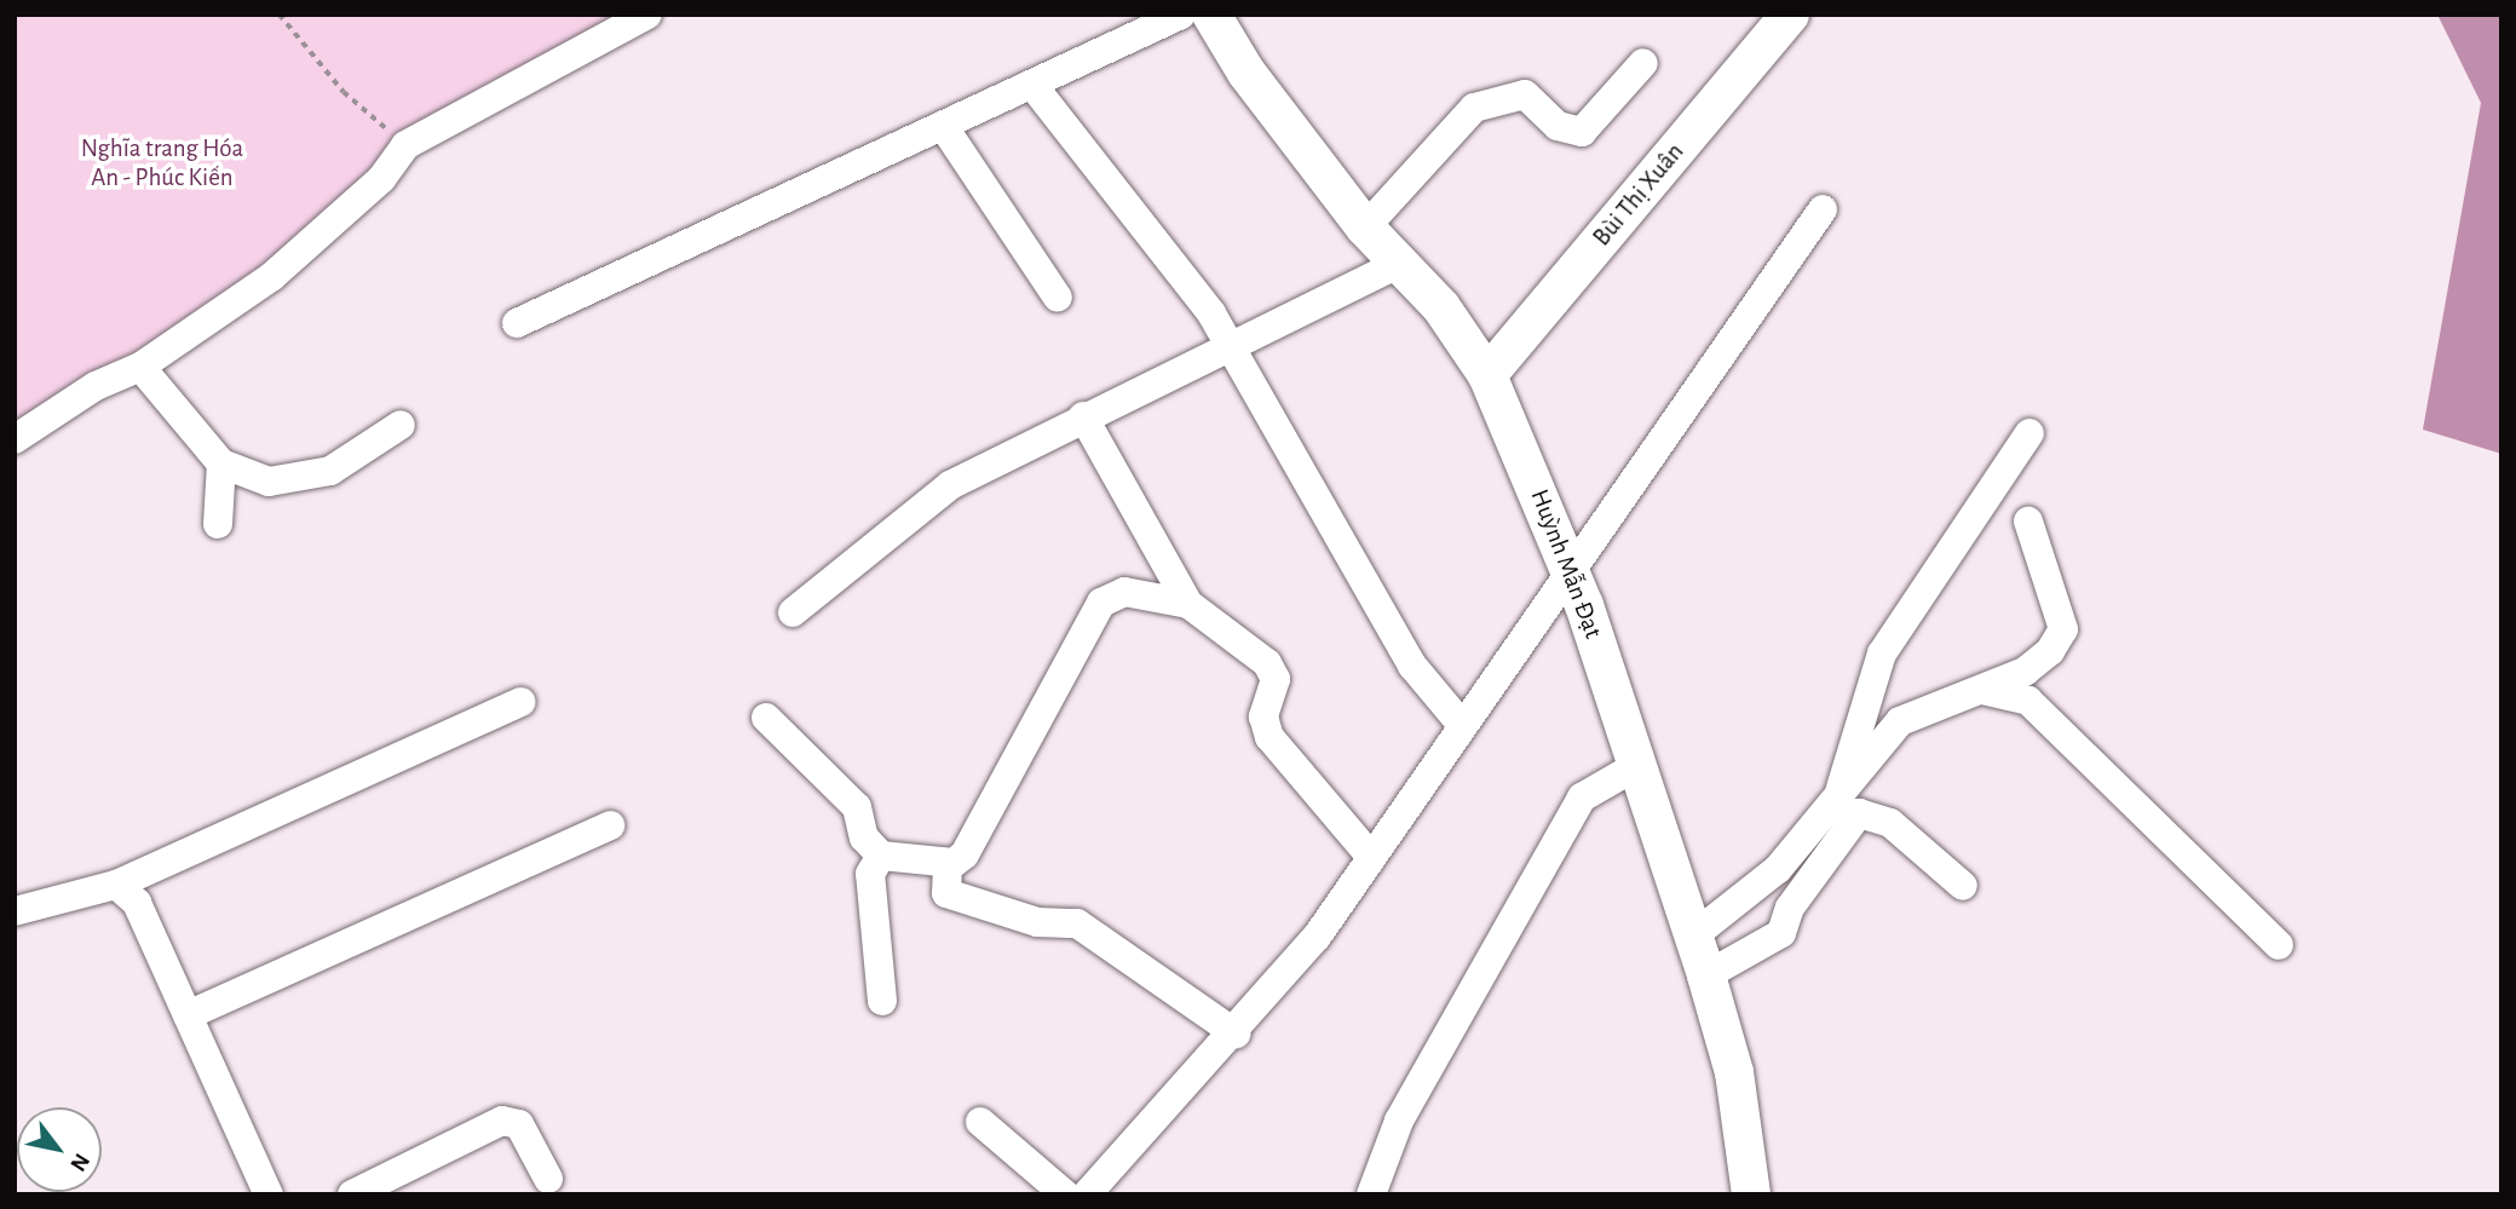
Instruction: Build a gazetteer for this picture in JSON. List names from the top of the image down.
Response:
{
  "streets": {
    "main road": ["Bùi Thị Xuân", "Huỳnh Mẫn Đạt"]
  },
  "crossings": [
    ["Bùi Thị Xuân", "Huỳnh Mẫn Đạt"]
  ],
  "parks": ["Nghĩa trang Hóa An - Phúc Kiến"],
  "north": "bottom right"
}
